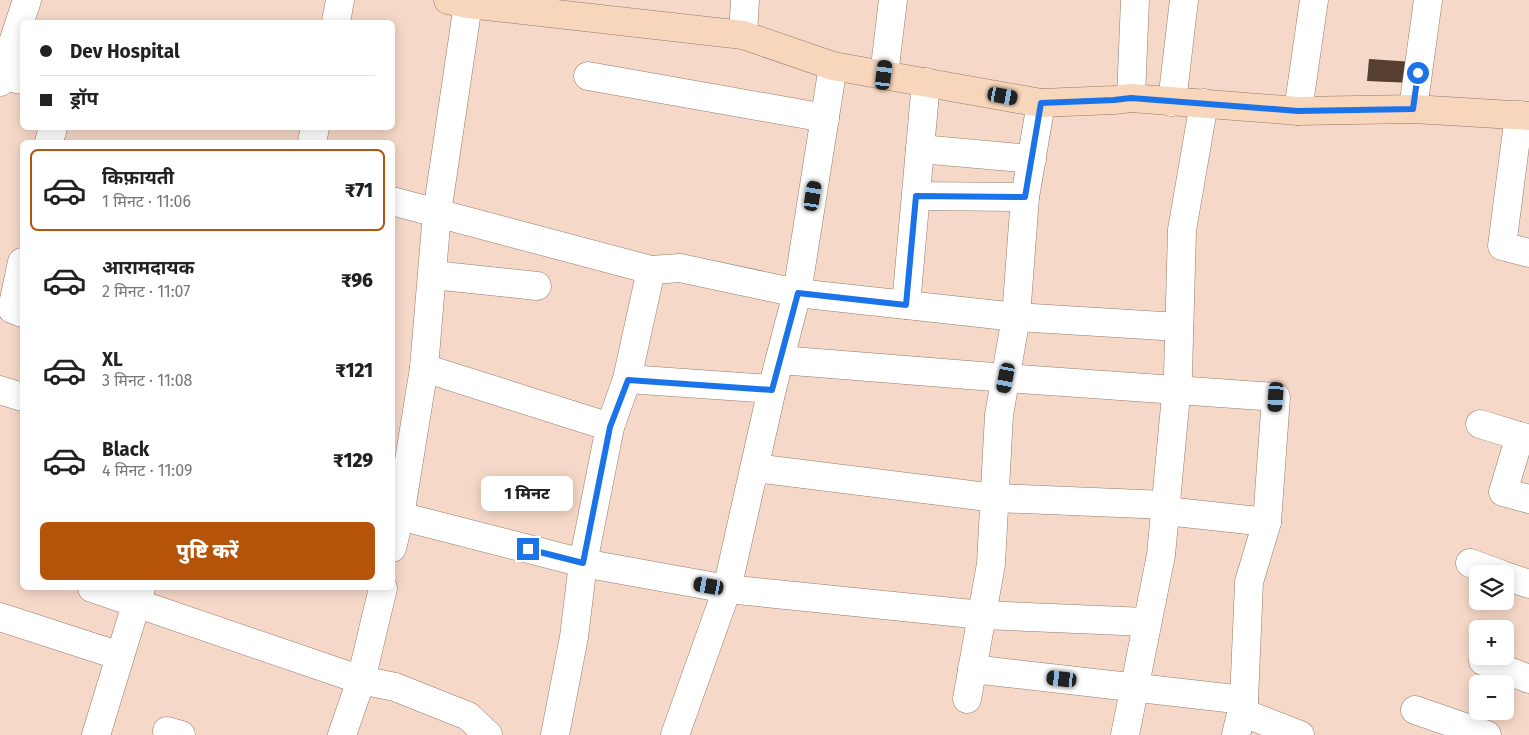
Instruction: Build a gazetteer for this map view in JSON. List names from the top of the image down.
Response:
{
  "page": {
    "banner": ["Dev Hospital", "ड्रॉप"],
    "list": [
      {
        "name": "किफ़ायती",
        "note": "1 मिनट · 11:06",
        "value": "₹71"
      },
      {
        "name": "आरामदायक",
        "note": "2 मिनट · 11:07",
        "value": "₹96"
      },
      {
        "name": "XL",
        "note": "3 मिनट · 11:08",
        "value": "₹121"
      },
      {
        "name": "Black",
        "note": "4 मिनट · 11:09",
        "value": "₹129"
      }
    ],
    "bubble": "1 मिनट",
    "buttons": "पुष्टि करें",
    "map_buttons": ["+", "−"]
  }
}
